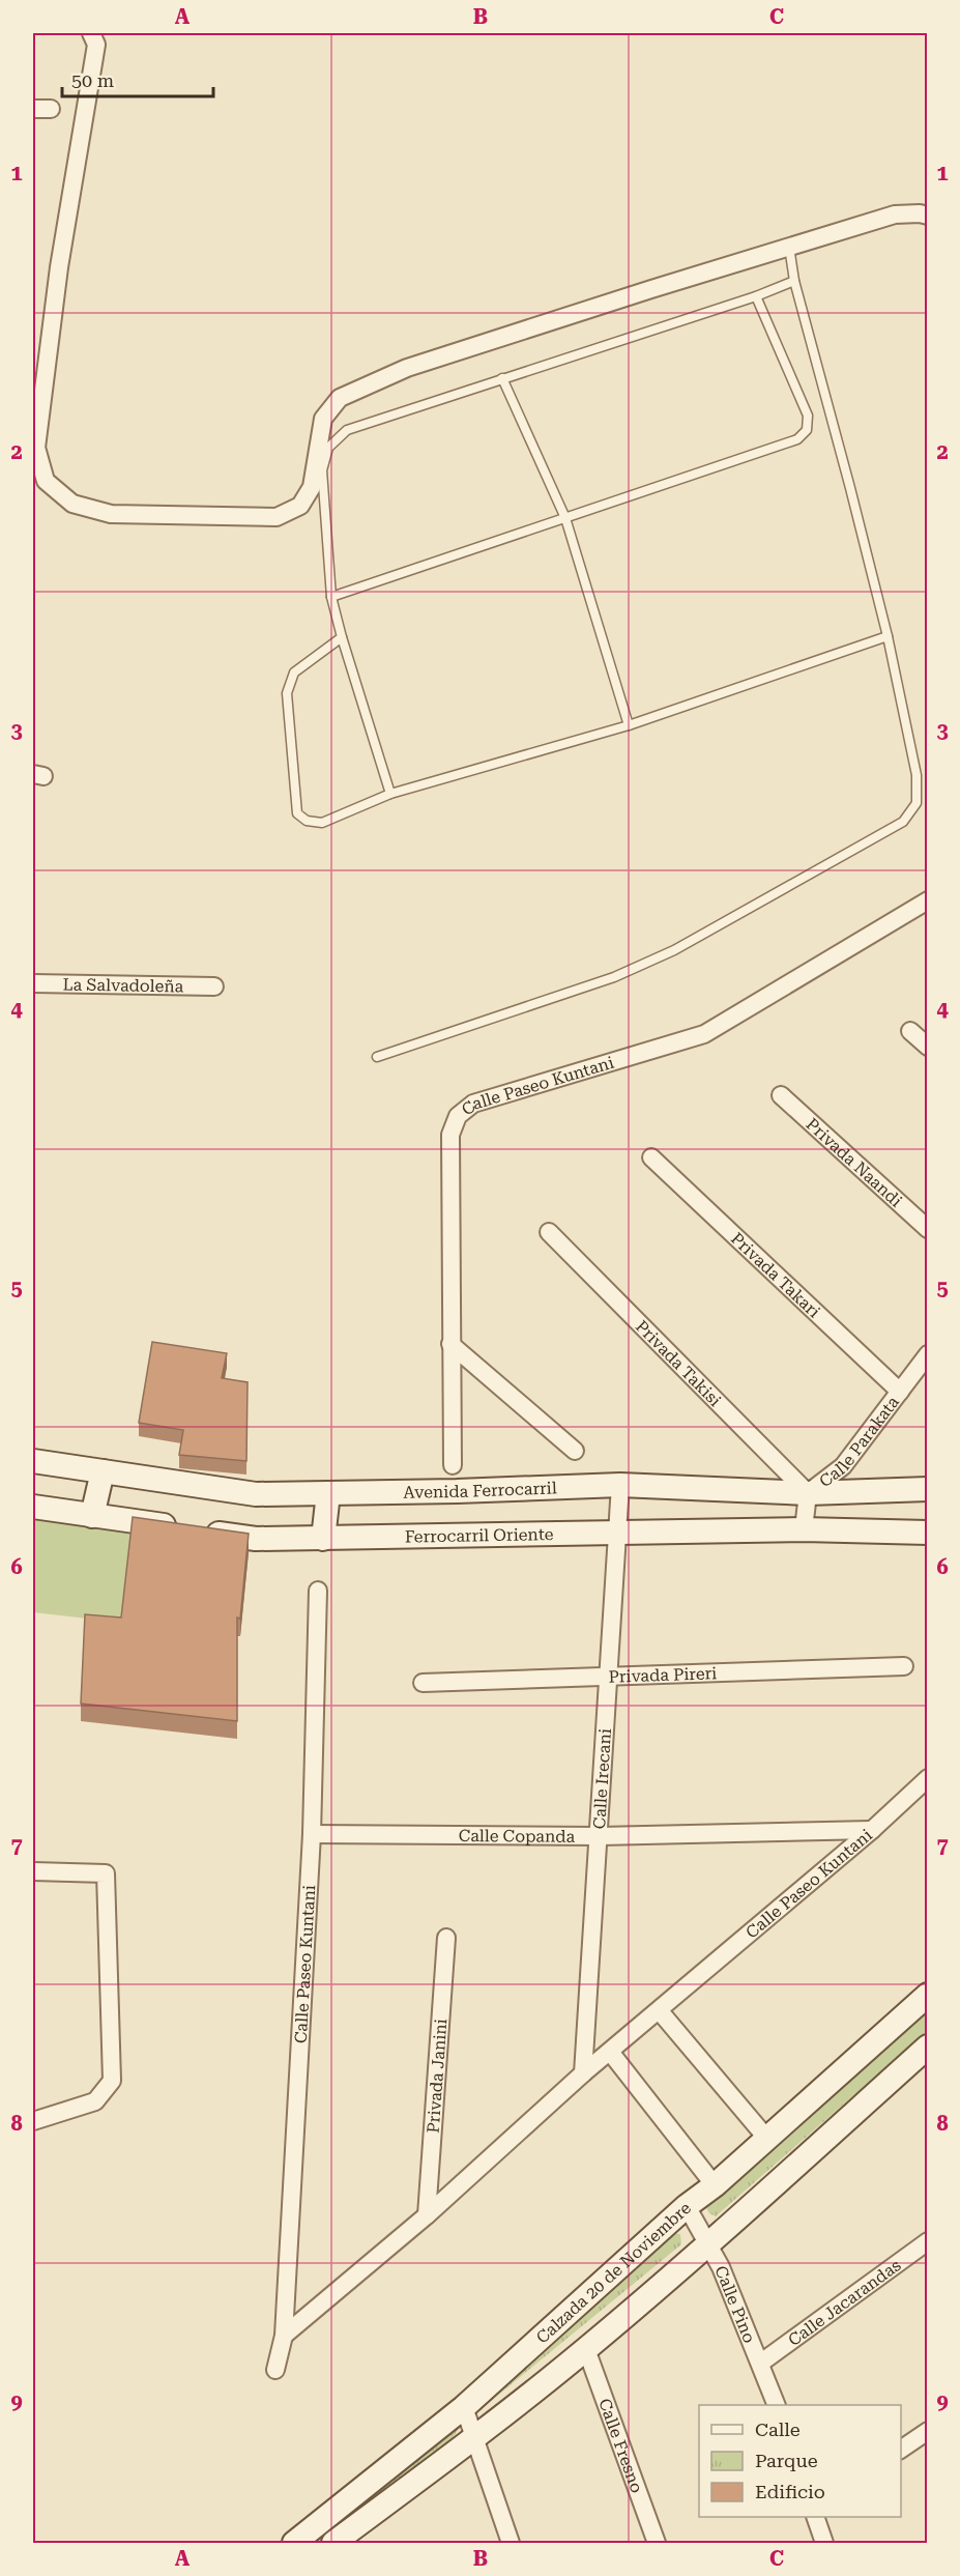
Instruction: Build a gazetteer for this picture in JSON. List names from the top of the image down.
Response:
{
  "streets": {
    "main road": ["Avenida Ferrocarril", "Ferrocarril Oriente", "Calzada 20 de Noviembre"],
    "street": [
      "La Salvadoleña",
      "Calle Paseo Kuntani",
      "Privada Naandi",
      "Privada Takari",
      "Privada Takisi",
      "Calle Parakata",
      "Privada Pireri",
      "Calle Irecani",
      "Calle Copanda",
      "Privada Janini",
      "Calle Jacarandas",
      "Calle Pino",
      "Calle Fresno"
    ]
  },
  "crossings": [
    ["Calle Paseo Kuntani", "Calle Irecani"],
    ["Calle Paseo Kuntani", "Calle Copanda"],
    ["Calle Paseo Kuntani", "Privada Janini"],
    ["Privada Takari", "Calle Parakata"],
    ["Privada Takisi", "Calle Parakata"],
    ["Privada Takisi", "Avenida Ferrocarril"],
    ["Calle Parakata", "Avenida Ferrocarril"],
    ["Calle Parakata", "Ferrocarril Oriente"],
    ["Avenida Ferrocarril", "Calle Irecani"],
    ["Ferrocarril Oriente", "Calle Irecani"],
    ["Privada Pireri", "Calle Irecani"],
    ["Calle Irecani", "Calle Copanda"],
    ["Calzada 20 de Noviembre", "Calle Pino"],
    ["Calle Jacarandas", "Calle Pino"]
  ],
  "legend": ["Calle", "Parque", "Edificio"],
  "scale_bar": "50 m",
  "grid": {
    "columns": ["A", "B", "C"],
    "rows": [
      "1",
      "2",
      "3",
      "4",
      "5",
      "6",
      "7",
      "8",
      "9"
    ]
  }
}
